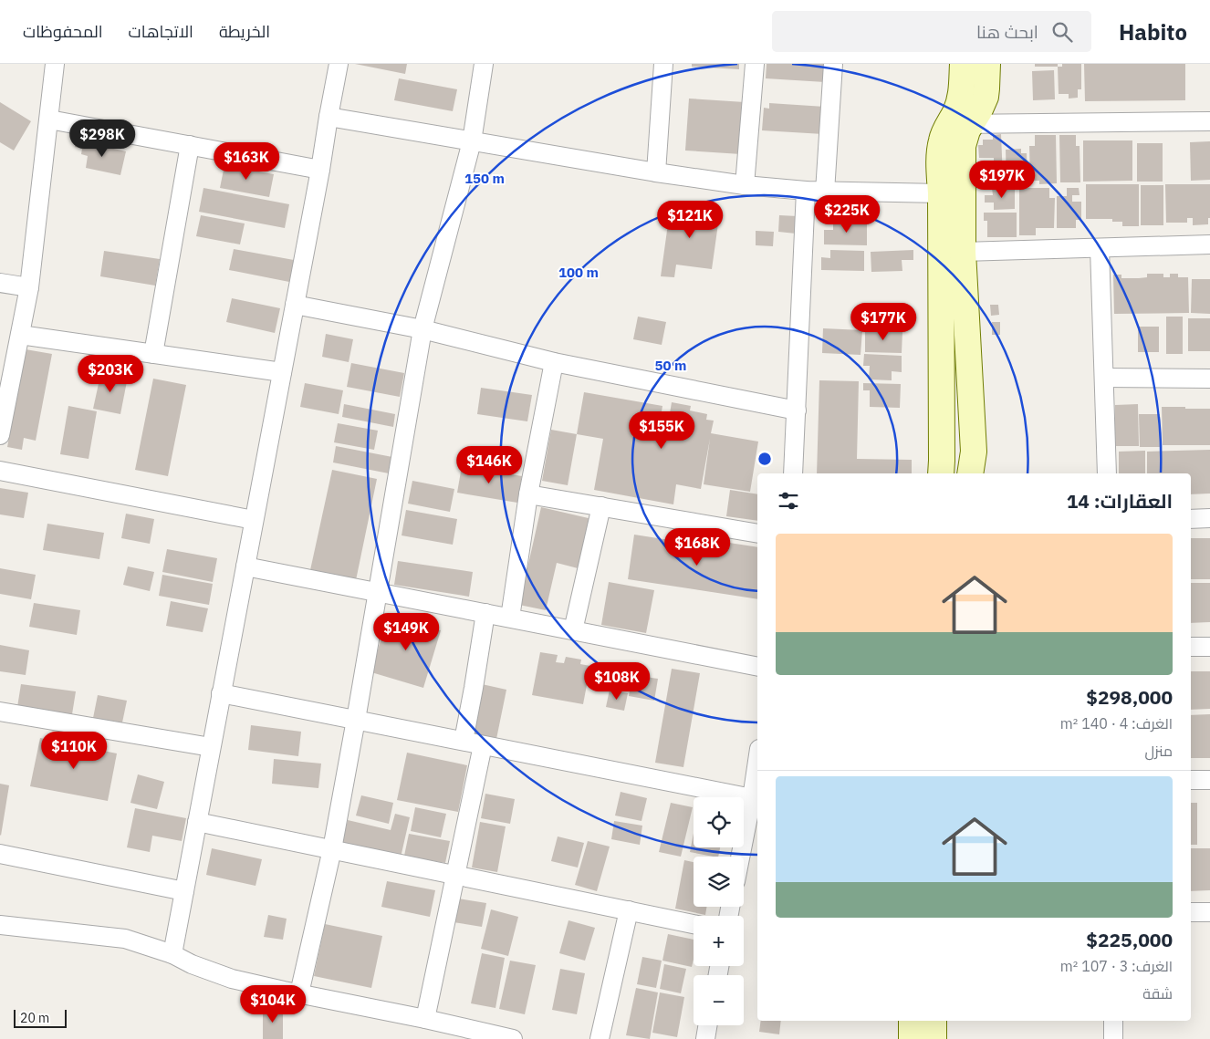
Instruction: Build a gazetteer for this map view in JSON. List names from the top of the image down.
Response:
{
  "scale_bar": "20 m",
  "page": {
    "header": "Habito",
    "search": "ابحث هنا",
    "nav": ["الخريطة", "الاتجاهات", "المحفوظات"],
    "price": [
      "$298K",
      "$163K",
      "$197K",
      "$225K",
      "$121K",
      "$177K",
      "$203K",
      "$155K",
      "$146K",
      "$168K",
      "$149K",
      "$108K",
      "$110K",
      "$104K"
    ],
    "heading": "العقارات: 14",
    "list": [
      {
        "name": "$298,000",
        "note": "الغرف: 4 · 140 m² · منزل"
      },
      {
        "name": "$225,000",
        "note": "الغرف: 3 · 107 m² · شقة"
      }
    ],
    "map_buttons": ["+", "−"],
    "scale": "20 m"
  },
  "rings": ["150 m", "100 m", "50 m"]
}
